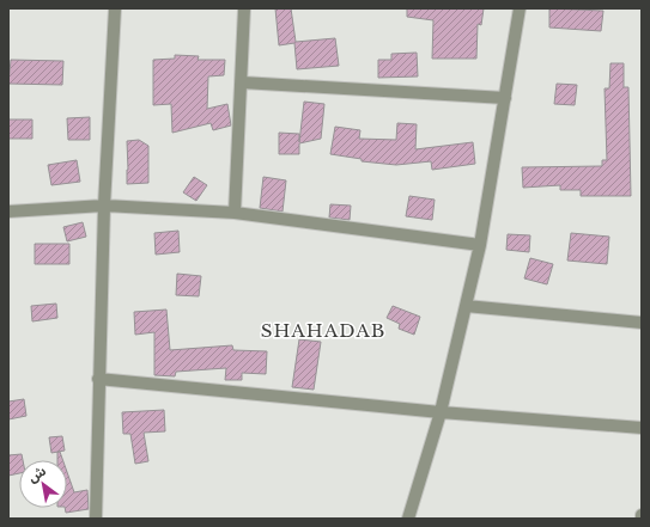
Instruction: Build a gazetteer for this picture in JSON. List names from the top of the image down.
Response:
{
  "districts": ["SHAHADAB"],
  "north": "top left"
}
